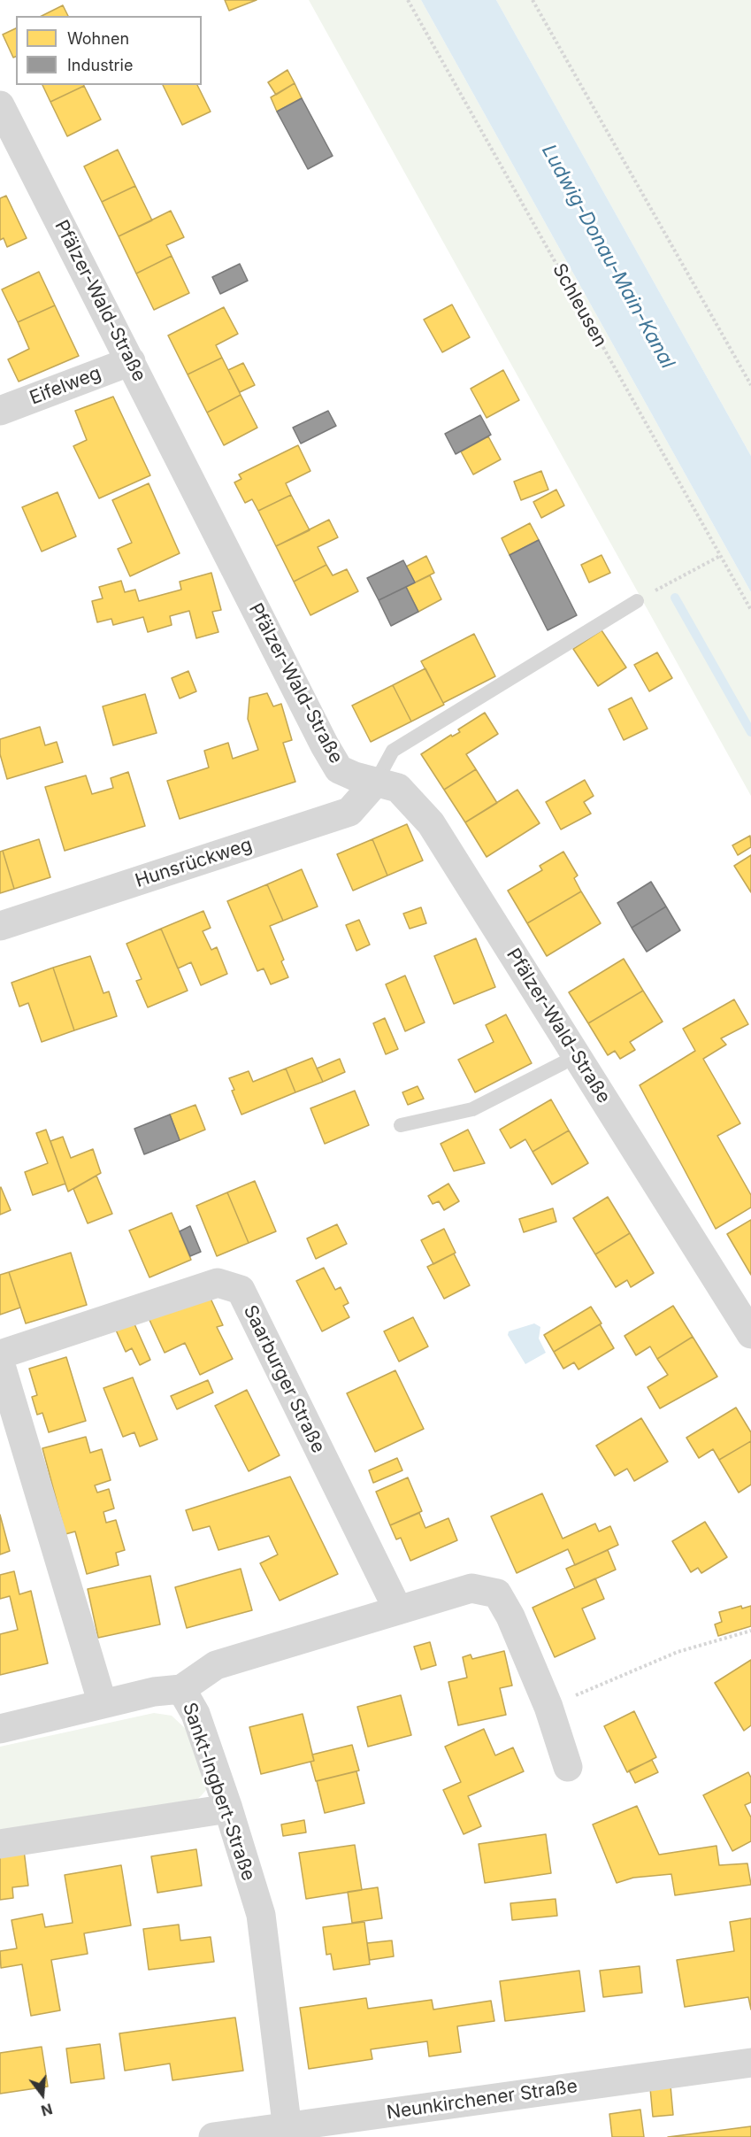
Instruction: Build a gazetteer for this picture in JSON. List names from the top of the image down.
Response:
{
  "streets": {
    "street": [
      "Pfälzer-Wald-Straße",
      "Eifelweg",
      "Hunsrückweg",
      "Saarburger Straße",
      "Sankt-Ingbert-Straße",
      "Neunkirchener Straße"
    ],
    "path": ["Schleusen"]
  },
  "crossings": [
    ["Pfälzer-Wald-Straße", "Eifelweg"],
    ["Pfälzer-Wald-Straße", "Hunsrückweg"],
    ["Sankt-Ingbert-Straße", "Neunkirchener Straße"]
  ],
  "water": ["Ludwig-Donau-Main-Kanal"],
  "legend": ["Wohnen", "Industrie"],
  "north": "bottom"
}
